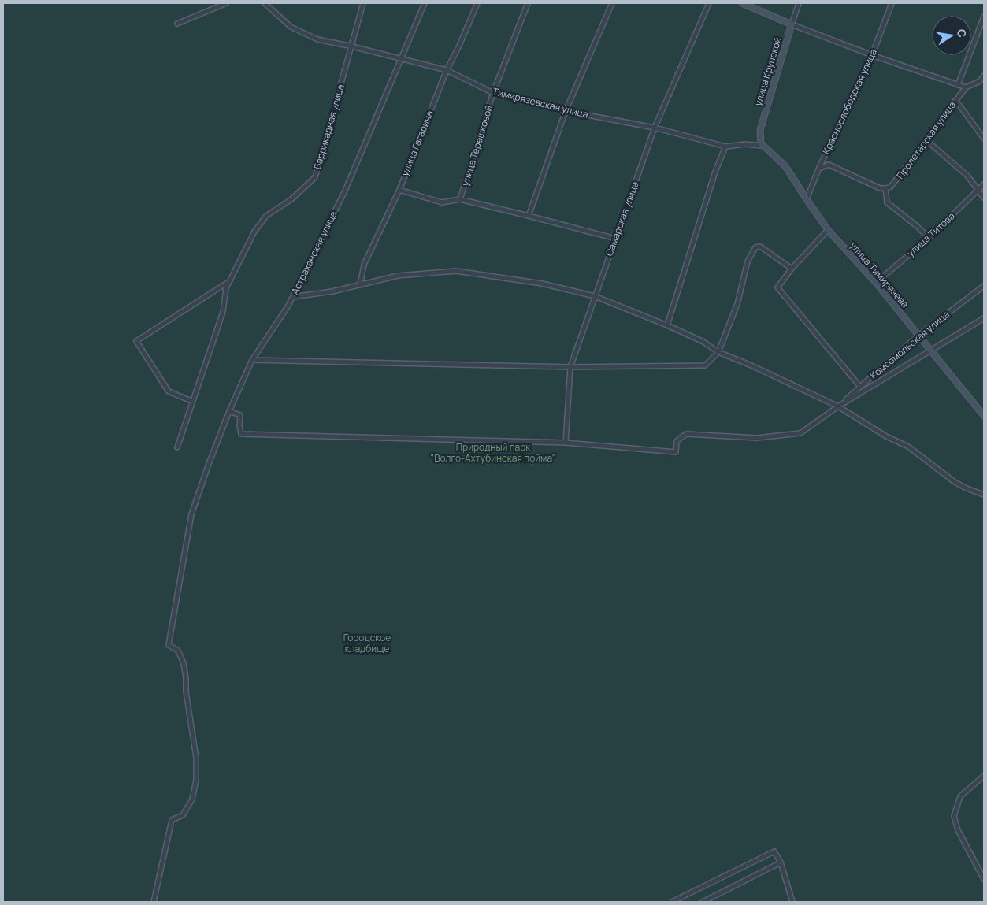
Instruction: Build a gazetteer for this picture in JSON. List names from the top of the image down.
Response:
{
  "streets": {
    "street": [
      "улица Крупской",
      "Краснослободская улица",
      "Тимирязевская улица",
      "Баррикадная улица",
      "Пролетарская улица",
      "улица Гагарина",
      "улица Терешковой",
      "Самарская улица",
      "улица Титова",
      "Астраханская улица",
      "улица Тимирязева",
      "Комсомольская улица"
    ]
  },
  "crossings": [
    ["улица Крупской", "Тимирязевская улица"],
    ["улица Крупской", "улица Тимирязева"],
    ["Краснослободская улица", "улица Тимирязева"],
    ["Тимирязевская улица", "Баррикадная улица"],
    ["Тимирязевская улица", "улица Гагарина"],
    ["Тимирязевская улица", "улица Терешковой"],
    ["Тимирязевская улица", "Самарская улица"],
    ["Тимирязевская улица", "Астраханская улица"],
    ["Тимирязевская улица", "улица Тимирязева"],
    ["улица Титова", "улица Тимирязева"],
    ["улица Тимирязева", "Комсомольская улица"]
  ],
  "parks": ["Природный парк \"Волго-Ахтубинская пойма\"", "Городское кладбище"],
  "north": "right"
}
